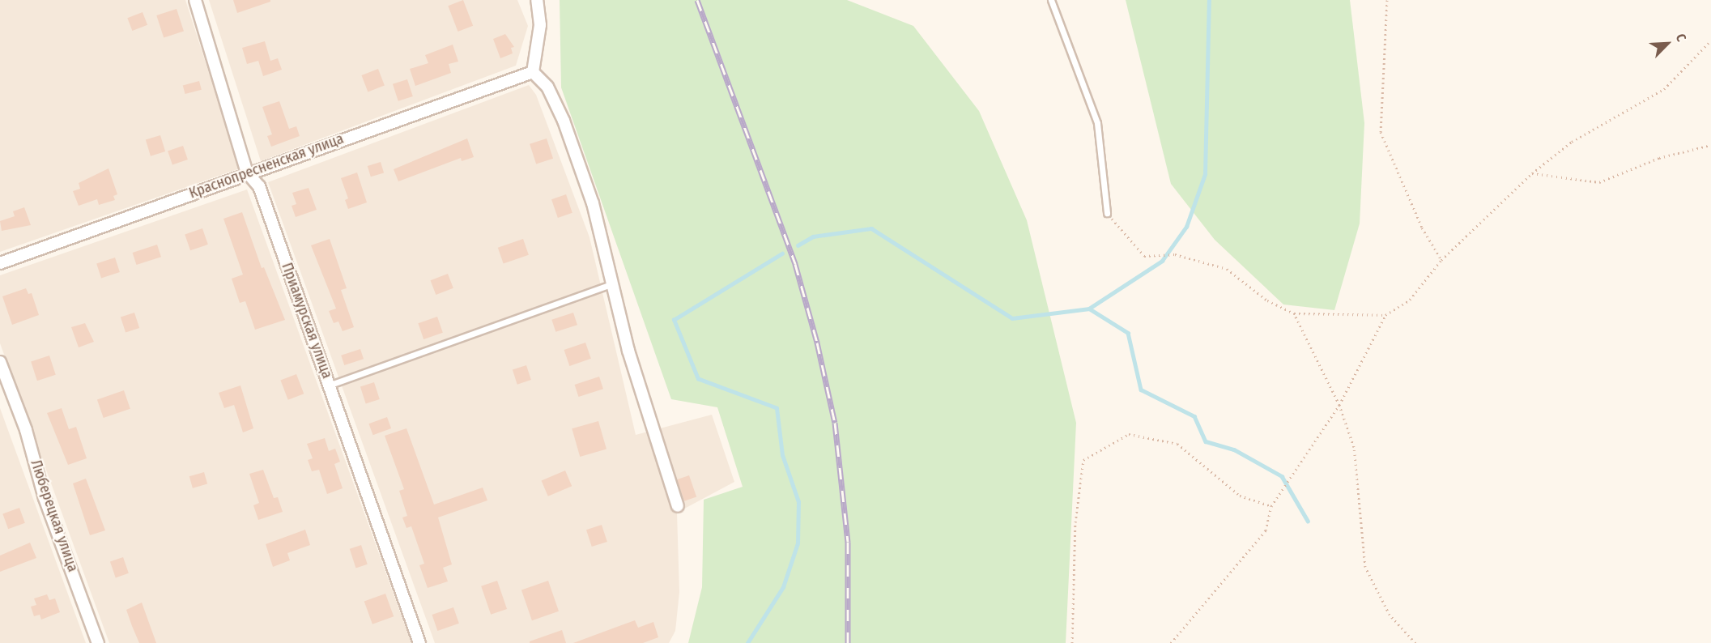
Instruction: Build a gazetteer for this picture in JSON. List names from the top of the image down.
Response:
{
  "streets": {
    "street": ["Краснопресненская улица", "Приамурская улица", "Люберецкая улица"]
  },
  "crossings": [
    ["Краснопресненская улица", "Приамурская улица"]
  ],
  "north": "top right"
}
